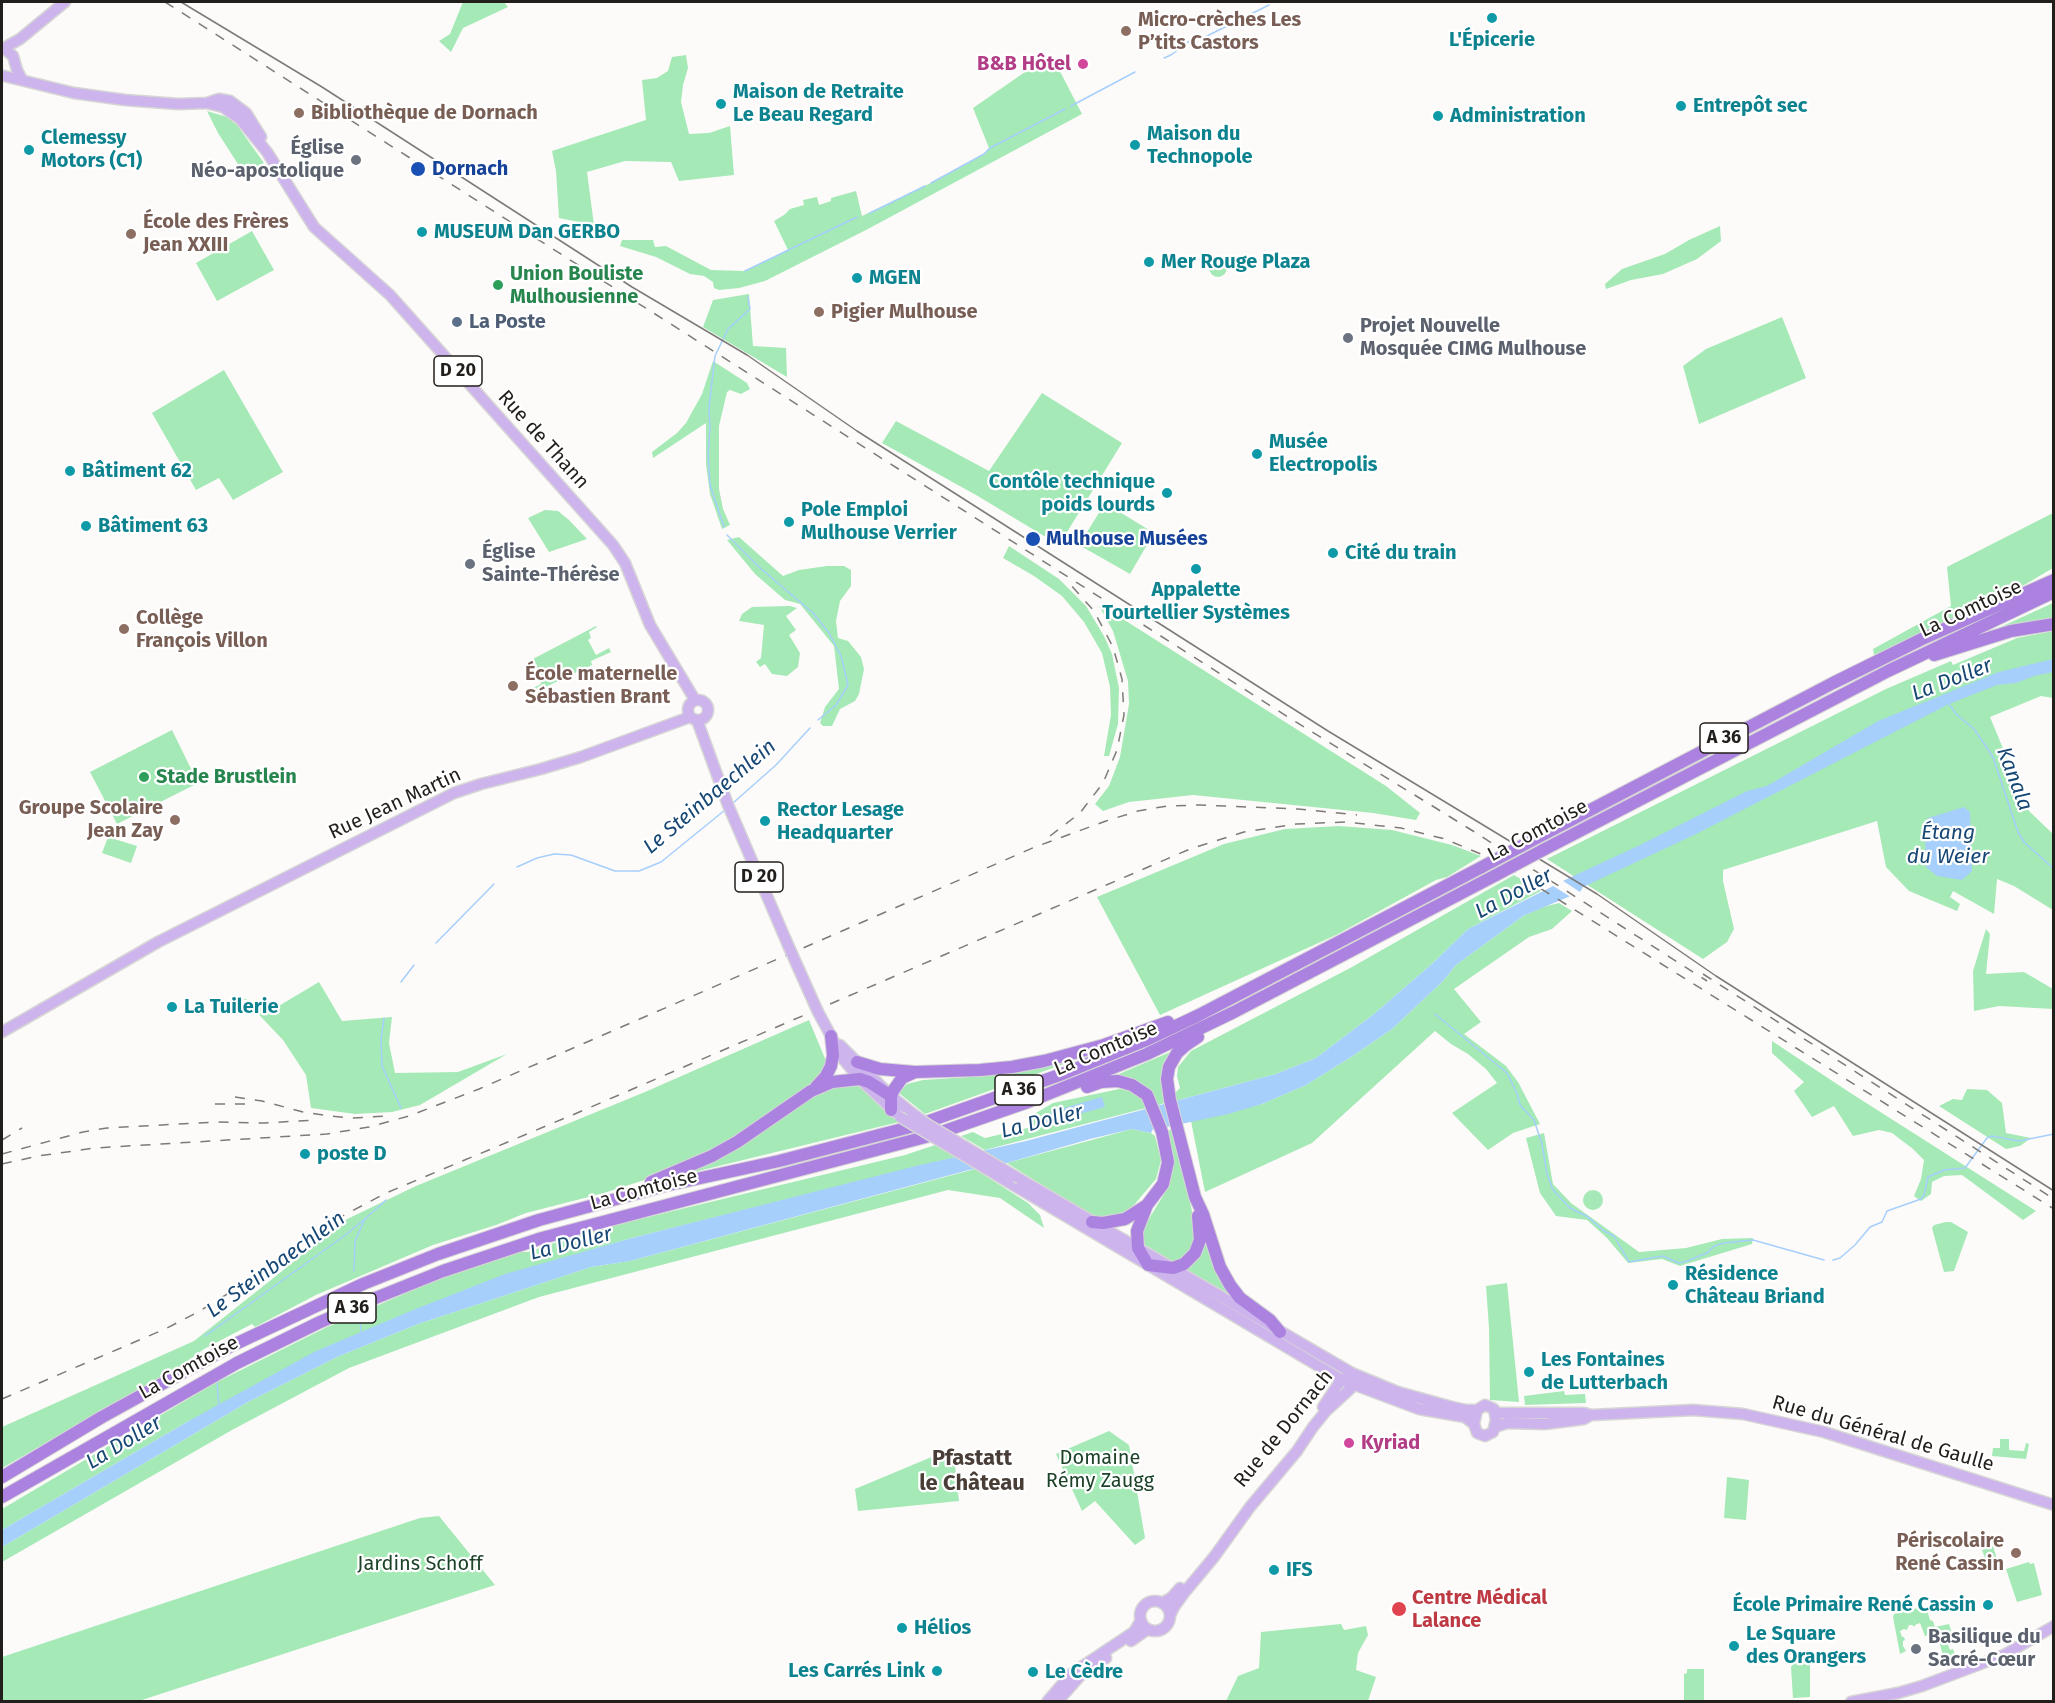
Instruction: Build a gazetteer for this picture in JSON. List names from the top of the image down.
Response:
{
  "streets": {
    "highway": ["La Comtoise", "A 36"],
    "main road": [
      "D 20",
      "Rue de Thann",
      "Rue Jean Martin",
      "Rue de Dornach",
      "Rue du Général de Gaulle"
    ]
  },
  "crossings": [
    ["D 20", "Rue de Thann"],
    ["D 20", "Rue Jean Martin"],
    ["D 20", "Rue de Dornach"],
    ["D 20", "Rue du Général de Gaulle"],
    ["Rue de Thann", "Rue Jean Martin"]
  ],
  "districts": ["Pfastatt le Château"],
  "water": [
    "La Doller",
    "Kanala",
    "Le Steinbaechlein",
    "Étang du Weier"
  ],
  "parks": ["Domaine Rémy Zaugg", "Jardins Schoff"],
  "places": [
    "L'Épicerie",
    "Micro-crèches Les P’tits Castors",
    "B&B Hôtel",
    "Maison de Retraite Le Beau Regard",
    "Entrepôt sec",
    "Bibliothèque de Dornach",
    "Administration",
    "Maison du Technopole",
    "Clemessy Motors (C1)",
    "Église Néo-apostolique",
    "Dornach",
    "MUSEUM Dan GERBO",
    "École des Frères Jean XXIII",
    "Mer Rouge Plaza",
    "MGEN",
    "Union Bouliste Mulhousienne",
    "Pigier Mulhouse",
    "La Poste",
    "Projet Nouvelle Mosquée CIMG Mulhouse",
    "Musée Electropolis",
    "Bâtiment 62",
    "Contôle technique poids lourds",
    "Pole Emploi Mulhouse Verrier",
    "Bâtiment 63",
    "Mulhouse Musées",
    "Cité du train",
    "Église Sainte-Thérèse",
    "Appalette Tourtellier Systèmes",
    "Collège François Villon",
    "École maternelle Sébastien Brant",
    "Stade Brustlein",
    "Groupe Scolaire Jean Zay",
    "Rector Lesage Headquarter",
    "La Tuilerie",
    "poste D",
    "Résidence Château Briand",
    "Les Fontaines de Lutterbach",
    "Kyriad",
    "Périscolaire René Cassin",
    "IFS",
    "École Primaire René Cassin",
    "Centre Médical Lalance",
    "Hélios",
    "Le Square des Orangers",
    "Basilique du Sacré-Cœur",
    "Les Carrés Link",
    "Le Cèdre"
  ]
}
